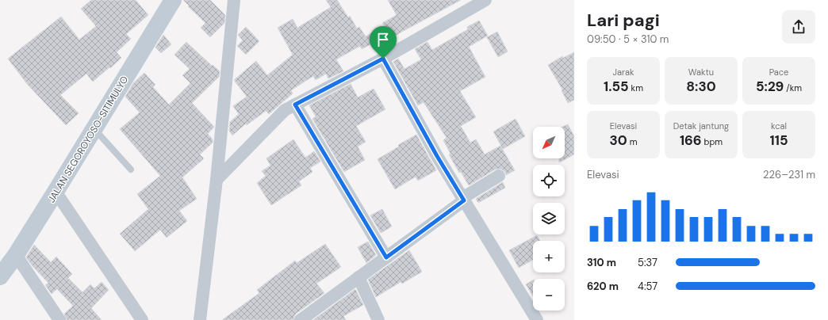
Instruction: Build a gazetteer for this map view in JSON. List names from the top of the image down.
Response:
{
  "streets": {
    "main road": ["JALAN SEGOROYOSO-SITIMULYO"]
  },
  "north": "bottom left",
  "page": {
    "heading": ["Lari pagi", "09:50 · 5 × 310 m"],
    "stats": [
      ["Jarak", "1.55 km"],
      ["Waktu", "8:30"],
      ["Pace", "5:29 /km"],
      ["Elevasi", "30 m"],
      ["Detak jantung", "166 bpm"],
      ["kcal", "115"]
    ],
    "map_buttons": ["+", "−"],
    "chart": ["Elevasi", "226–231 m"],
    "list": [
      {
        "name": "310 m",
        "note": "5:37"
      },
      {
        "name": "620 m",
        "note": "4:57"
      }
    ]
  }
}
